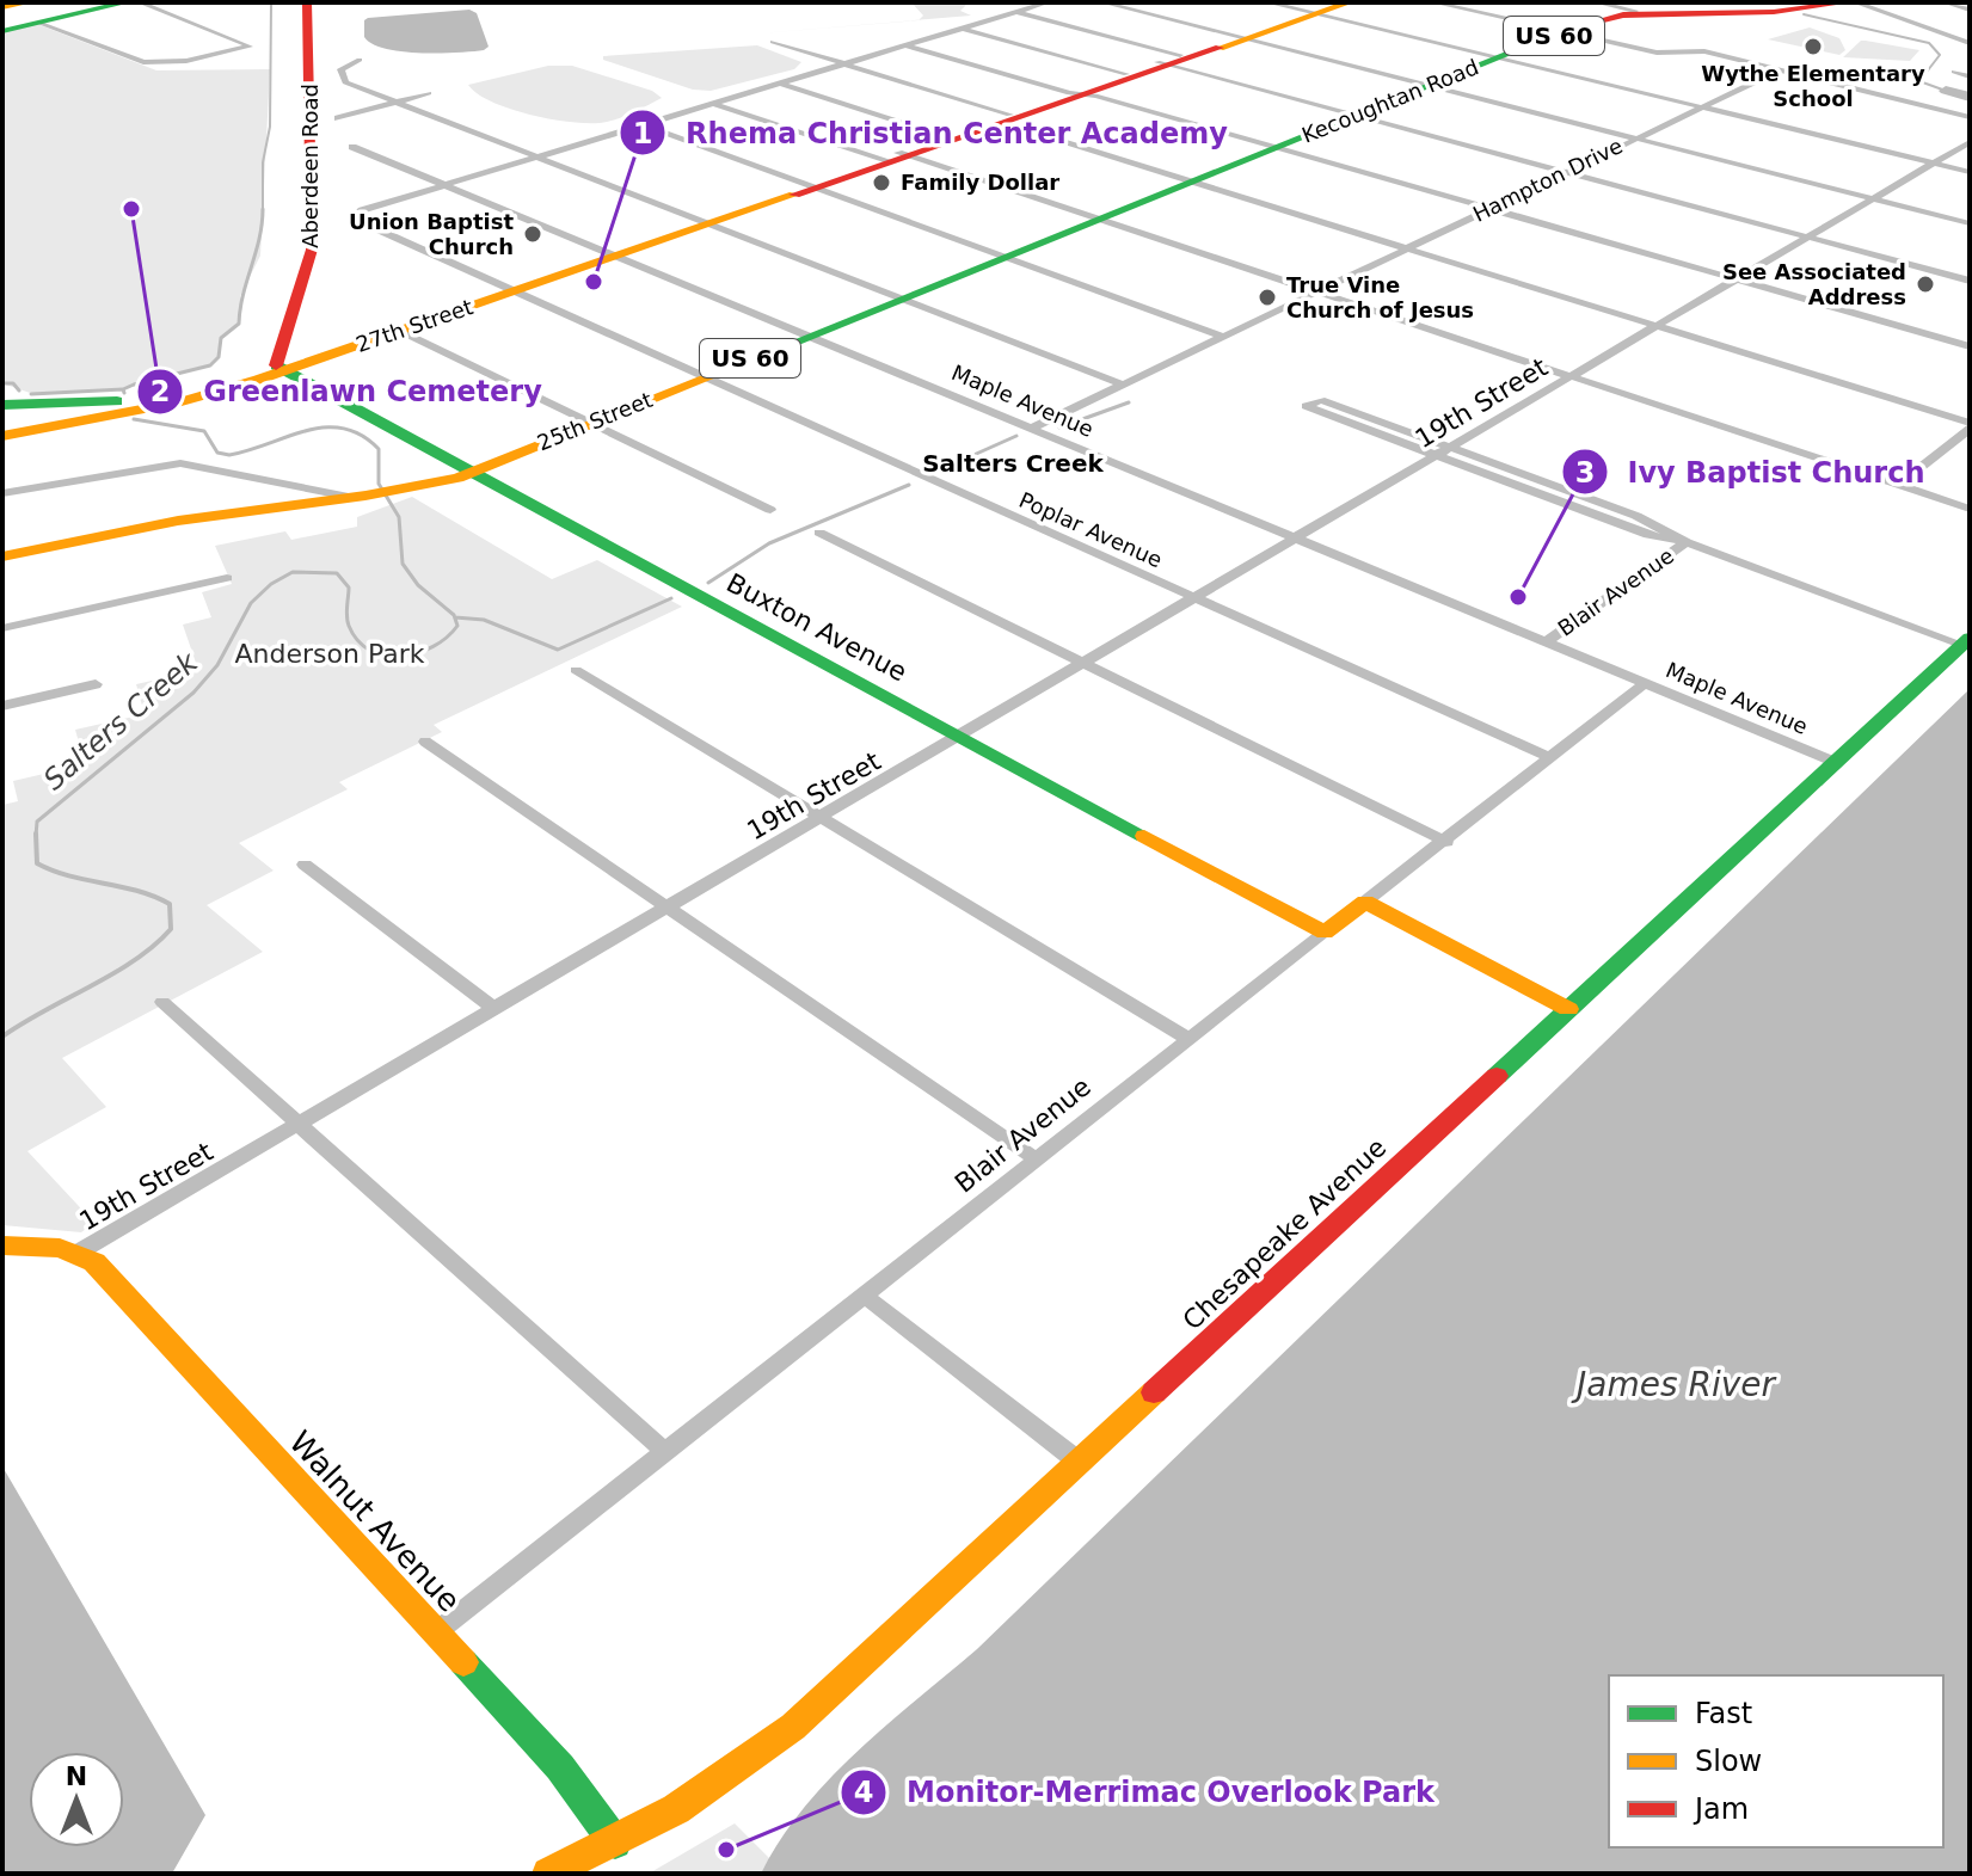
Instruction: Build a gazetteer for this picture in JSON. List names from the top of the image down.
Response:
{
  "streets": {
    "main road": [
      "US 60",
      "Kecoughtan Road",
      "Aberdeen Road",
      "27th Street",
      "25th Street",
      "Blair Avenue",
      "Buxton Avenue",
      "Chesapeake Avenue",
      "Walnut Avenue"
    ],
    "street": [
      "Hampton Drive",
      "Maple Avenue",
      "19th Street",
      "Poplar Avenue"
    ]
  },
  "crossings": [
    ["Kecoughtan Road", "25th Street"],
    ["Aberdeen Road", "27th Street"],
    ["Aberdeen Road", "Buxton Avenue"],
    ["Hampton Drive", "Maple Avenue"],
    ["27th Street", "Maple Avenue"],
    ["27th Street", "Poplar Avenue"],
    ["27th Street", "Buxton Avenue"],
    ["Maple Avenue", "19th Street"],
    ["Maple Avenue", "25th Street"],
    ["Maple Avenue", "Poplar Avenue"],
    ["Maple Avenue", "Blair Avenue"],
    ["Maple Avenue", "Chesapeake Avenue"],
    ["19th Street", "Poplar Avenue"],
    ["19th Street", "Buxton Avenue"],
    ["19th Street", "Walnut Avenue"],
    ["25th Street", "Poplar Avenue"],
    ["25th Street", "Buxton Avenue"],
    ["Poplar Avenue", "Blair Avenue"],
    ["Blair Avenue", "Buxton Avenue"],
    ["Blair Avenue", "Walnut Avenue"],
    ["Chesapeake Avenue", "Walnut Avenue"]
  ],
  "districts": ["Salters Creek"],
  "water": ["Salters Creek", "James River"],
  "parks": ["Anderson Park"],
  "places": [
    "Wythe Elementary School",
    "Family Dollar",
    "Greenlawn Cemetery",
    "Union Baptist Church",
    "Rhema Christian Center Academy",
    "See Associated Address",
    "True Vine Church of Jesus",
    "Ivy Baptist Church",
    "Monitor-Merrimac Overlook Park"
  ],
  "legend": ["Fast", "Slow", "Jam"],
  "north": "top"
}
